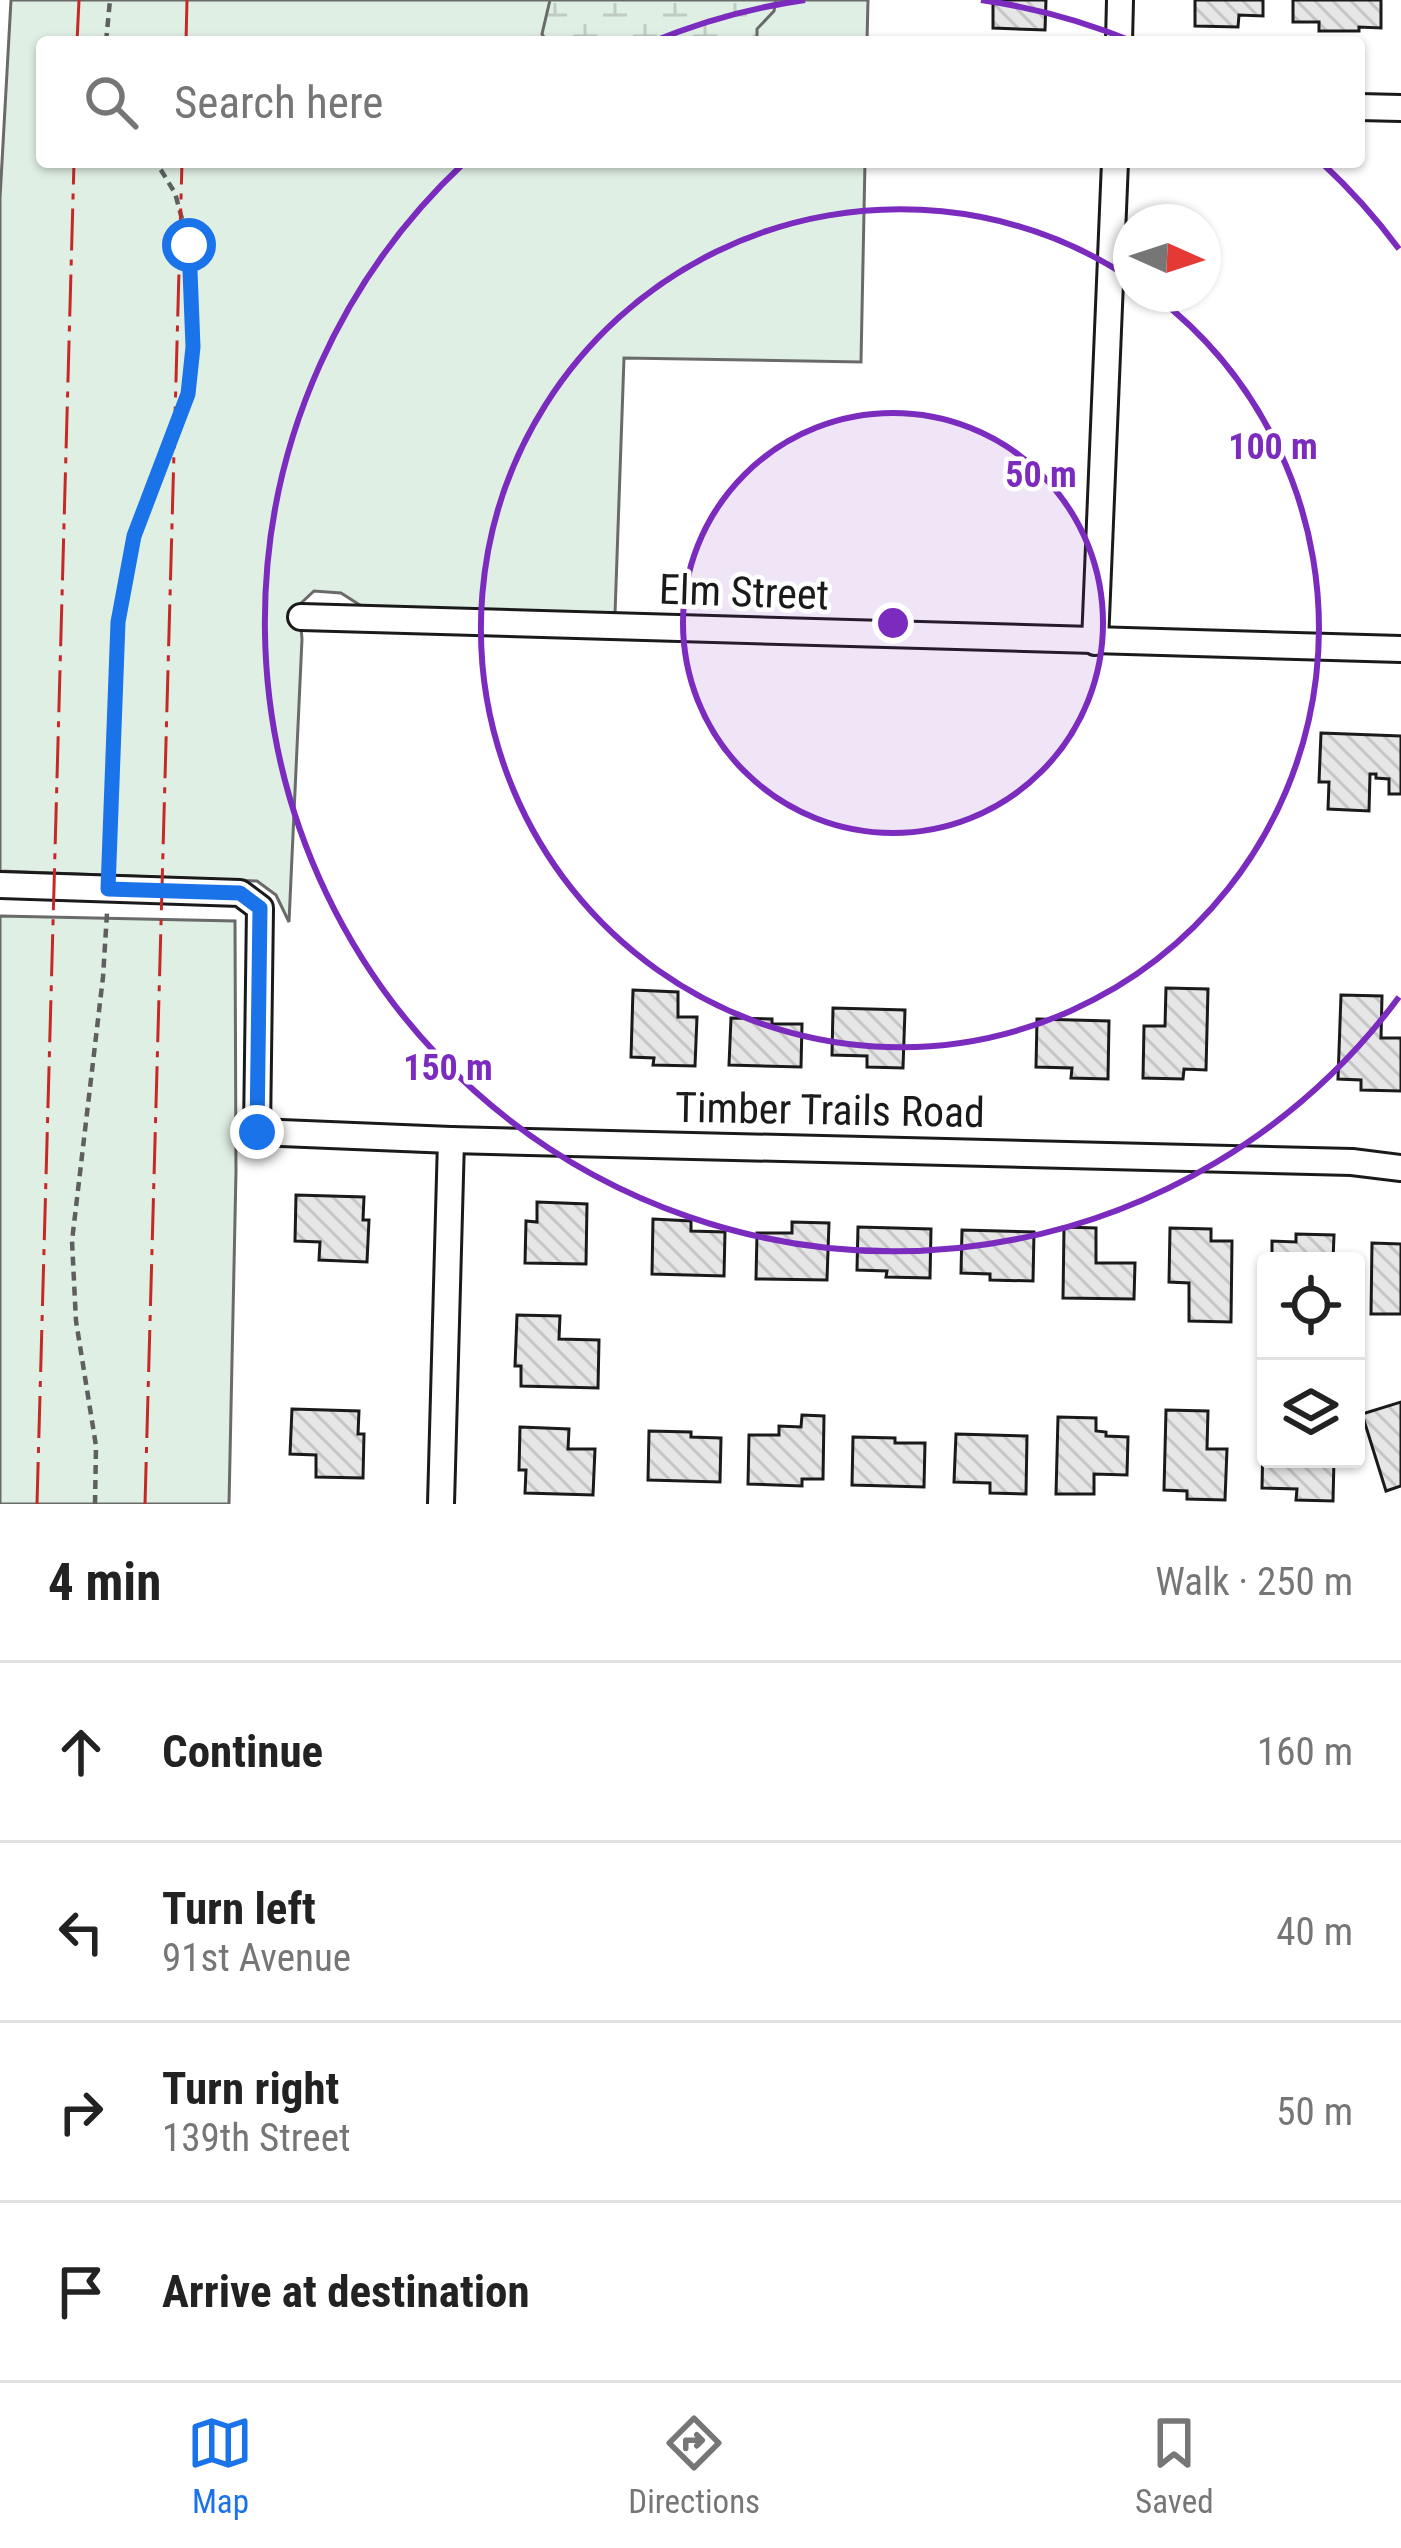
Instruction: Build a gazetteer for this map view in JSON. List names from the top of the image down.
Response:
{
  "streets": {
    "street": ["Elm Street", "Timber Trails Road"]
  },
  "north": "right",
  "page": {
    "search": "Search here",
    "heading": ["4 min", "Walk · 250 m"],
    "list": [
      ["Continue", "160 m"],
      ["Turn left", "91st Avenue", "40 m"],
      ["Turn right", "139th Street", "50 m"],
      "Arrive at destination"
    ],
    "nav": ["Map", "Directions", "Saved"]
  },
  "rings": ["100 m", "50 m", "150 m"]
}
